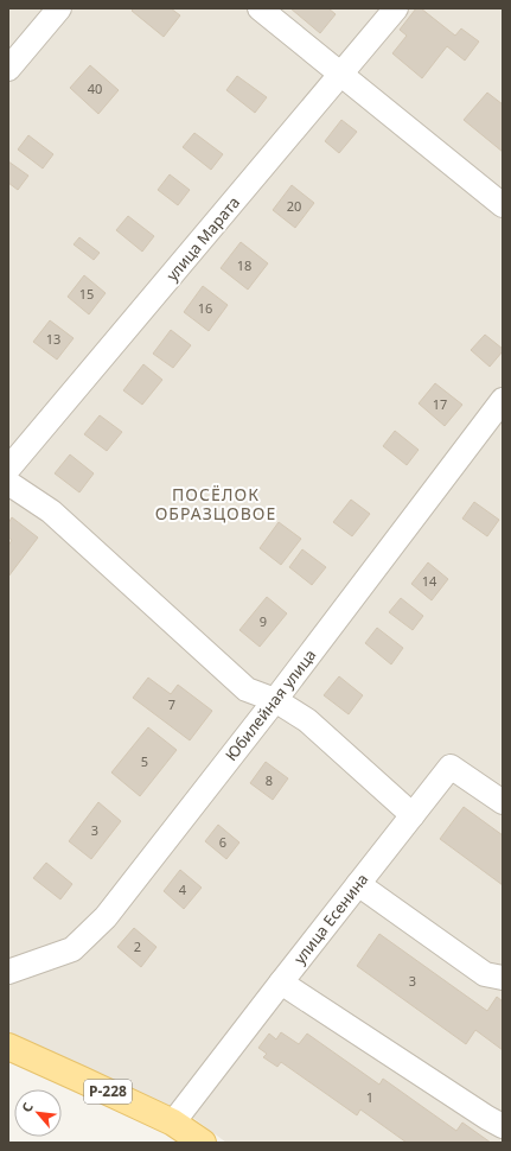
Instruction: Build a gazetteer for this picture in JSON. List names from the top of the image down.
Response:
{
  "streets": {
    "main road": ["Р-228"],
    "street": ["улица Марата", "Юбилейная улица", "улица Есенина"]
  },
  "crossings": [
    ["улица Есенина", "Р-228"]
  ],
  "districts": ["ПОСЁЛОК ОБРАЗЦОВОЕ"],
  "house_numbers": [
    "40",
    "20",
    "18",
    "15",
    "16",
    "13",
    "17",
    "14",
    "9",
    "7",
    "5",
    "8",
    "3",
    "6",
    "4",
    "2",
    "3",
    "1"
  ],
  "north": "top left"
}
